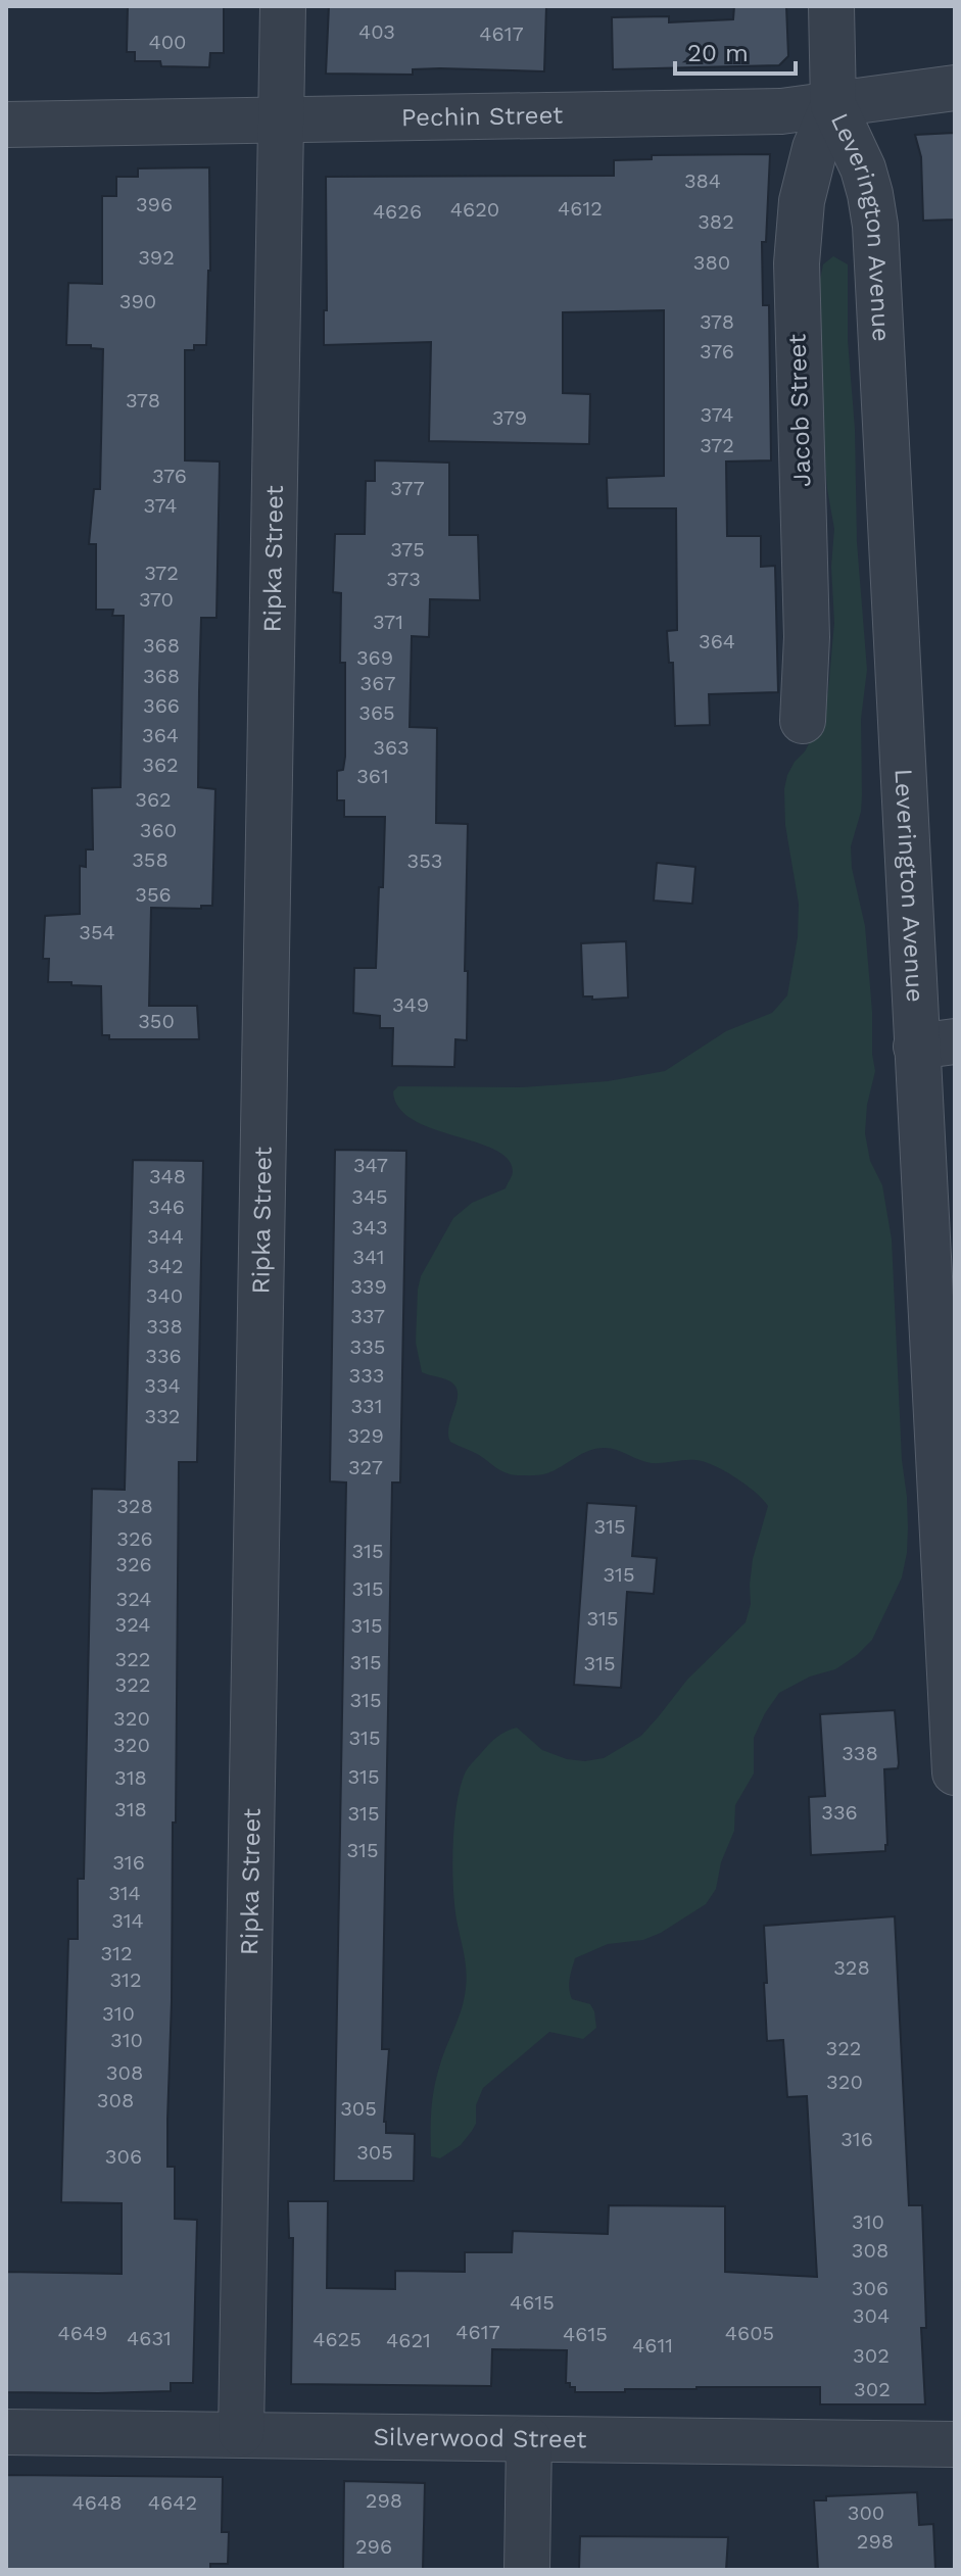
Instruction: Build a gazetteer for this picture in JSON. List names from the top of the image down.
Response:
{
  "streets": {
    "street": [
      "Pechin Street",
      "Leverington Avenue",
      "Jacob Street",
      "Ripka Street",
      "Silverwood Street"
    ]
  },
  "crossings": [
    ["Pechin Street", "Leverington Avenue"],
    ["Pechin Street", "Jacob Street"],
    ["Pechin Street", "Ripka Street"],
    ["Leverington Avenue", "Jacob Street"],
    ["Ripka Street", "Silverwood Street"]
  ],
  "house_numbers": [
    "403",
    "4617",
    "400",
    "384",
    "396",
    "4612",
    "4620",
    "4626",
    "382",
    "392",
    "380",
    "390",
    "378",
    "376",
    "378",
    "374",
    "379",
    "372",
    "376",
    "377",
    "374",
    "375",
    "372",
    "373",
    "370",
    "371",
    "364",
    "368",
    "369",
    "368",
    "367",
    "366",
    "365",
    "364",
    "363",
    "362",
    "361",
    "362",
    "360",
    "358",
    "353",
    "356",
    "354",
    "349",
    "350",
    "347",
    "348",
    "345",
    "346",
    "343",
    "344",
    "341",
    "342",
    "339",
    "340",
    "337",
    "338",
    "335",
    "336",
    "333",
    "334",
    "331",
    "332",
    "329",
    "327",
    "328",
    "315",
    "326",
    "315",
    "326",
    "315",
    "315",
    "324",
    "315",
    "324",
    "315",
    "322",
    "315",
    "315",
    "322",
    "315",
    "320",
    "315",
    "320",
    "338",
    "315",
    "318",
    "318",
    "336",
    "315",
    "315",
    "316",
    "314",
    "314",
    "312",
    "328",
    "312",
    "310",
    "310",
    "322",
    "308",
    "320",
    "308",
    "305",
    "316",
    "305",
    "306",
    "310",
    "308",
    "306",
    "4615",
    "304",
    "4617",
    "4649",
    "4605",
    "4615",
    "4631",
    "4625",
    "4621",
    "4611",
    "302",
    "302",
    "298",
    "4648",
    "4642",
    "300",
    "298",
    "296"
  ],
  "scale_bar": "20 m"
}
